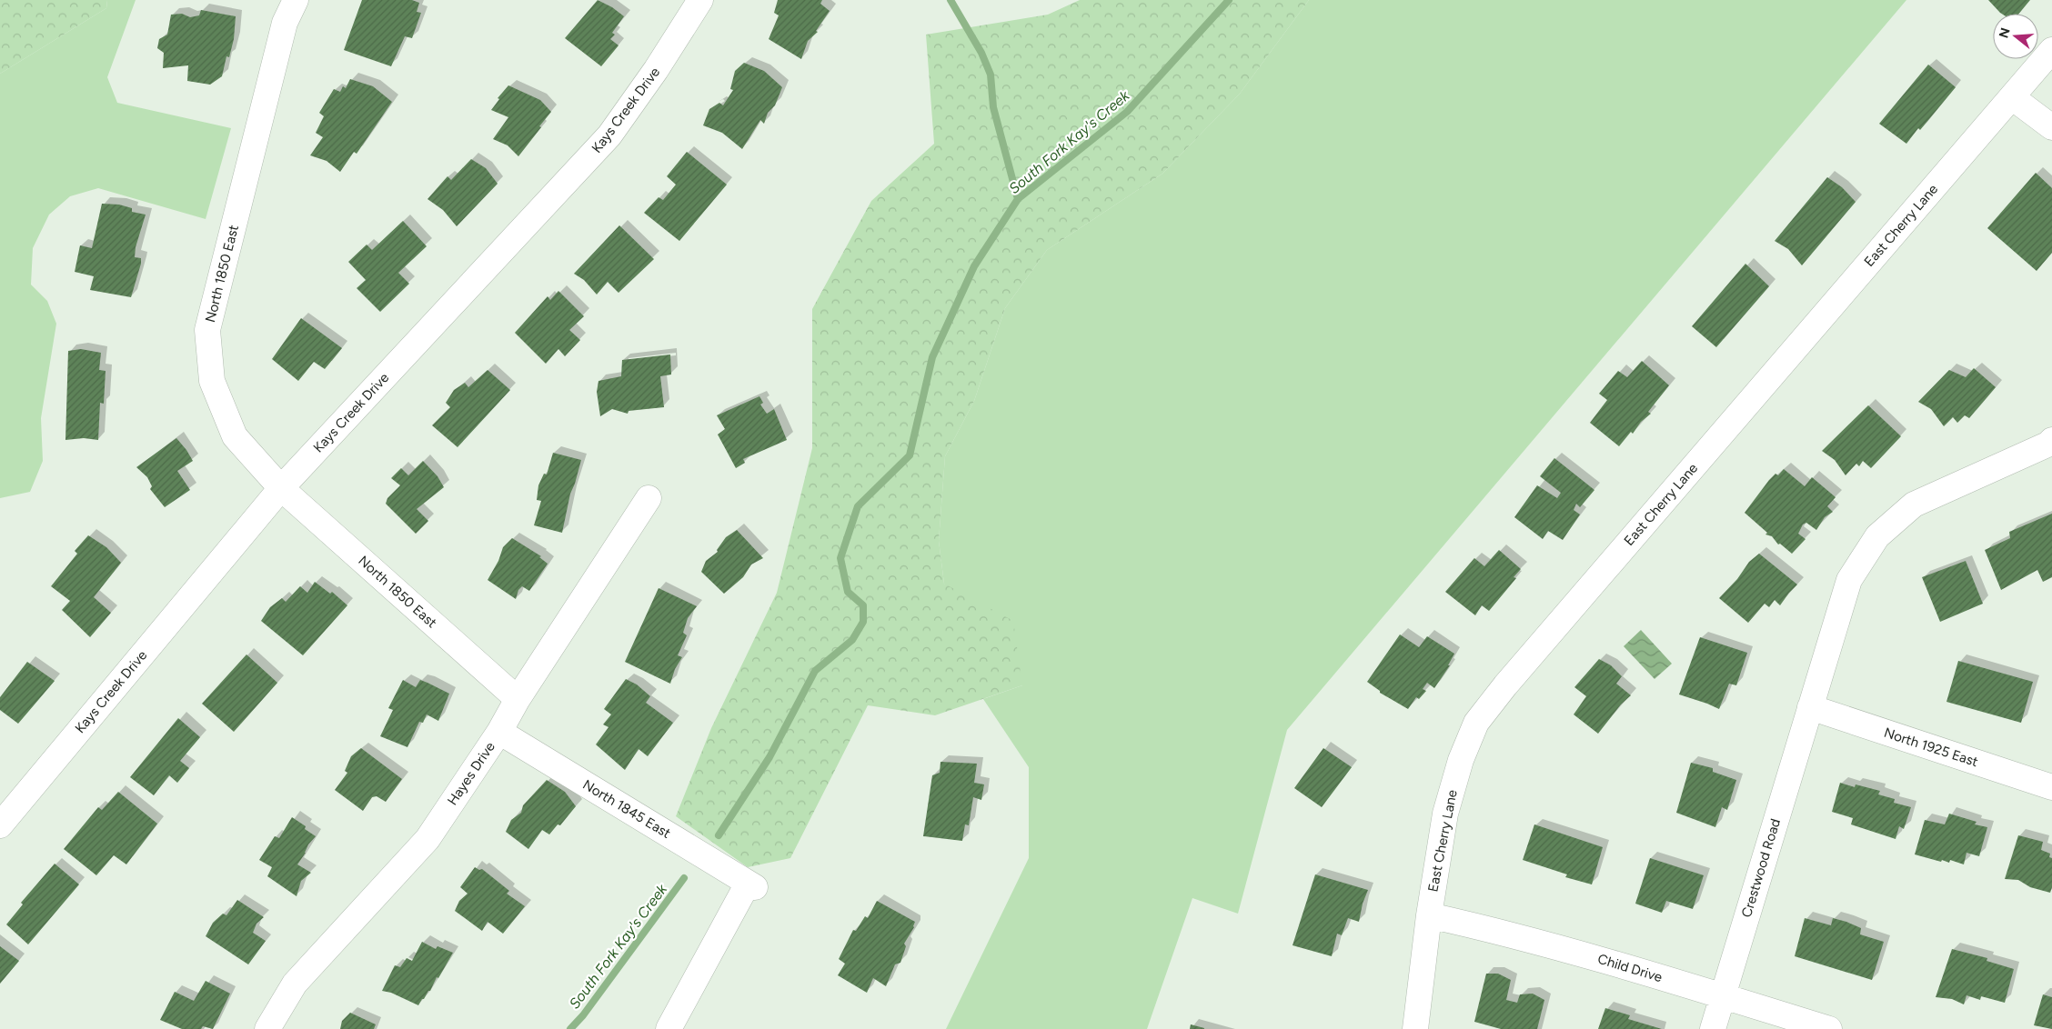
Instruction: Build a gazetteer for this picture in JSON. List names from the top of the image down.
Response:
{
  "streets": {
    "street": [
      "Kays Creek Drive",
      "East Cherry Lane",
      "North 1850 East",
      "North 1925 East",
      "Hayes Drive",
      "North 1845 East",
      "Crestwood Road",
      "Child Drive"
    ]
  },
  "crossings": [
    ["Kays Creek Drive", "North 1850 East"],
    ["East Cherry Lane", "Child Drive"],
    ["North 1850 East", "Hayes Drive"],
    ["North 1925 East", "Crestwood Road"],
    ["Hayes Drive", "North 1845 East"],
    ["Crestwood Road", "Child Drive"]
  ],
  "water": ["South Fork Kay's Creek"],
  "north": "left"
}
